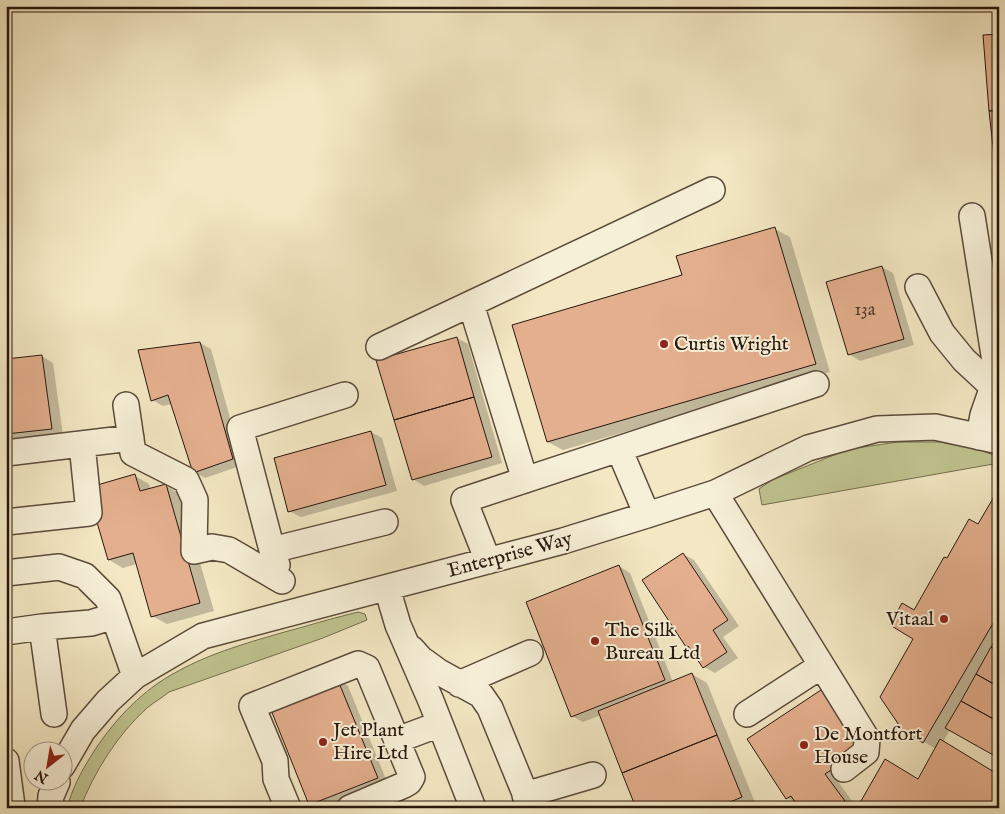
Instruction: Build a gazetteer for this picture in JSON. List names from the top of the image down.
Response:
{
  "streets": {
    "street": ["Enterprise Way"]
  },
  "places": [
    "Curtis Wright",
    "Vitaal",
    "The Silk Bureau Ltd",
    "Jet Plant Hire Ltd",
    "De Montfort House"
  ],
  "house_numbers": ["13a"],
  "north": "bottom left"
}
